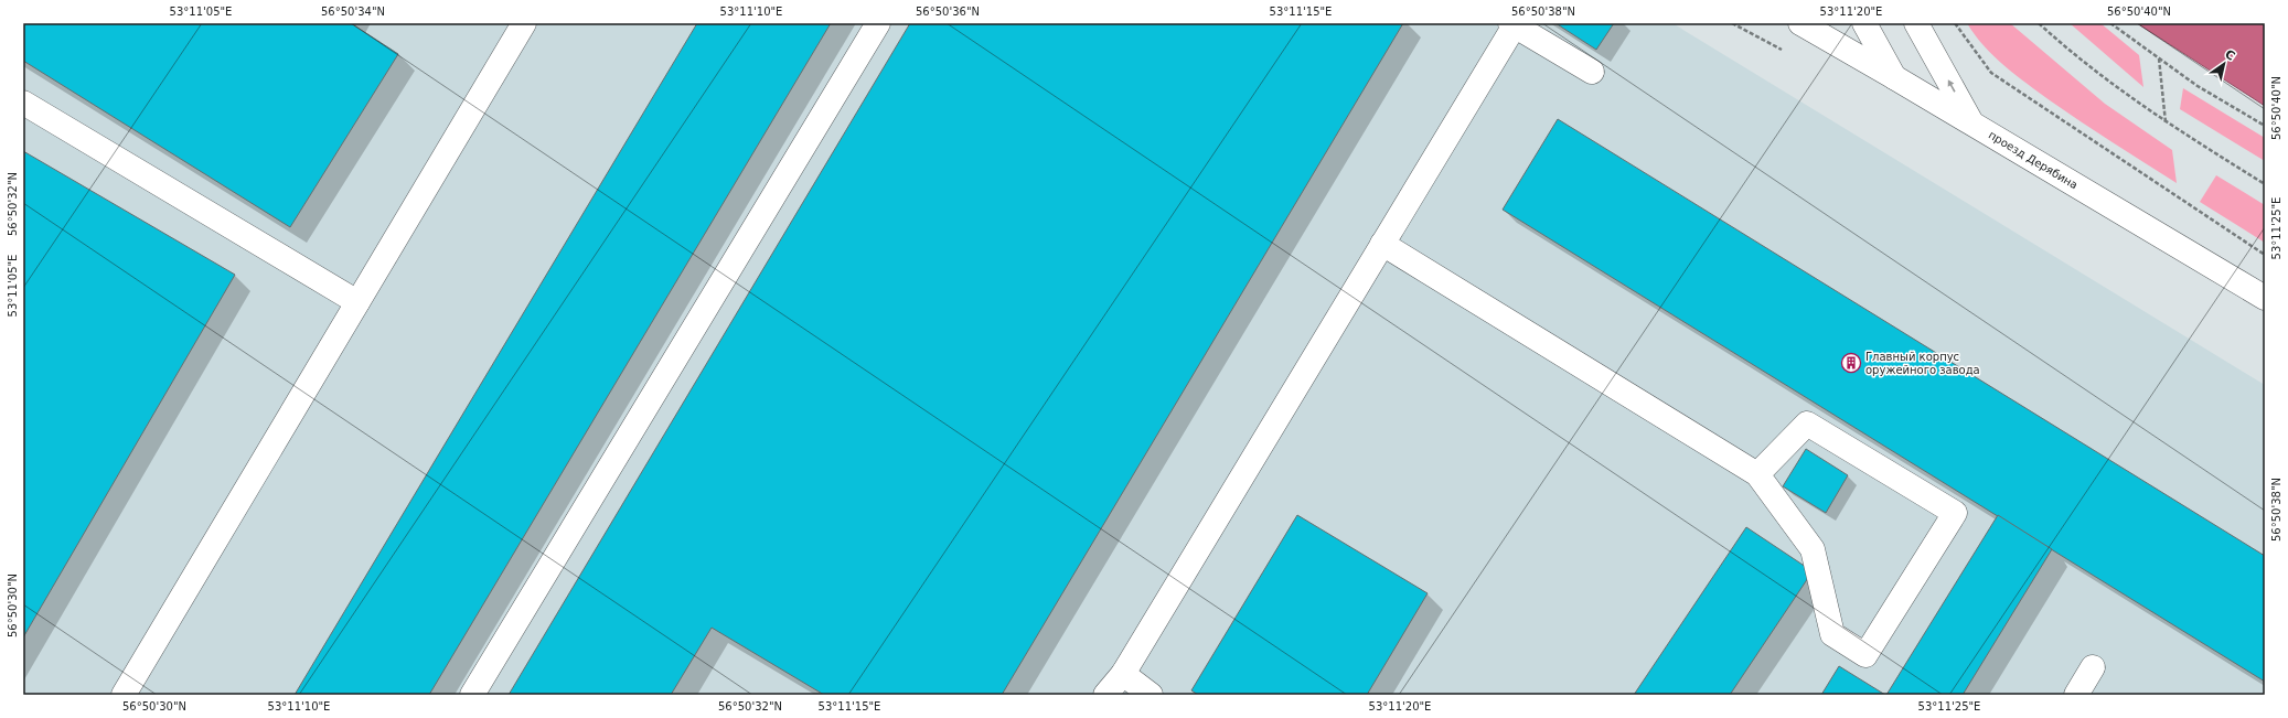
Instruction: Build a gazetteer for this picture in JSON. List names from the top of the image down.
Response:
{
  "streets": {
    "main road": ["проезд Дерябина"]
  },
  "places": {
    "building": ["Главный корпус оружейного завода"]
  },
  "north": "top right",
  "coordinates": [
    "53°11'05\"E",
    "56°50'34\"N",
    "53°11'10\"E",
    "56°50'36\"N",
    "53°11'15\"E",
    "56°50'38\"N",
    "53°11'20\"E",
    "56°50'40\"N",
    "56°50'32\"N",
    "53°11'25\"E",
    "56°50'30\"N"
  ]
}
